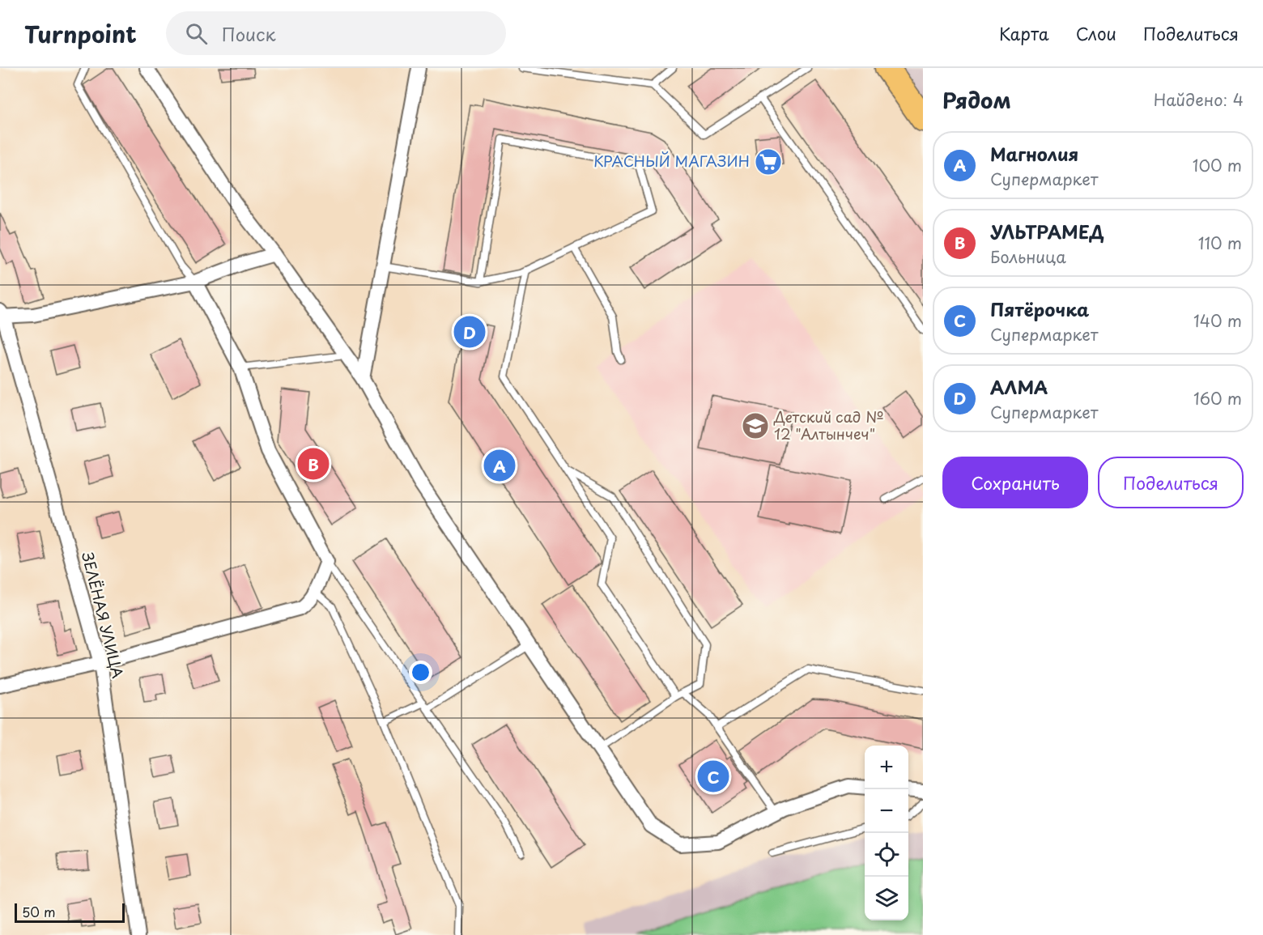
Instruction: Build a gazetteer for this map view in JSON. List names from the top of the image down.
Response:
{
  "streets": {
    "street": ["ЗЕЛЁНАЯ УЛИЦА"]
  },
  "places": {
    "supermarket": ["КРАСНЫЙ МАГАЗИН"],
    "school or university": ["Детский сад № 12 \"Алтынчеч\""]
  },
  "scale_bar": "50 m",
  "page": {
    "header": "Turnpoint",
    "search": "Поиск",
    "nav": ["Карта", "Слои", "Поделиться"],
    "heading": ["Рядом", "Найдено: 4"],
    "list": [
      {
        "mark": "A",
        "name": "Магнолия",
        "note": "Супермаркет",
        "value": "100 m"
      },
      {
        "mark": "B",
        "name": "УЛЬТРАМЕД",
        "note": "Больница",
        "value": "110 m"
      },
      {
        "mark": "C",
        "name": "Пятёрочка",
        "note": "Супермаркет",
        "value": "140 m"
      },
      {
        "mark": "D",
        "name": "АЛМА",
        "note": "Супермаркет",
        "value": "160 m"
      }
    ],
    "pins": [
      "D",
      "B",
      "A",
      "C"
    ],
    "buttons": ["Сохранить", "Поделиться"],
    "map_buttons": ["+", "−"],
    "scale": "50 m"
  }
}
